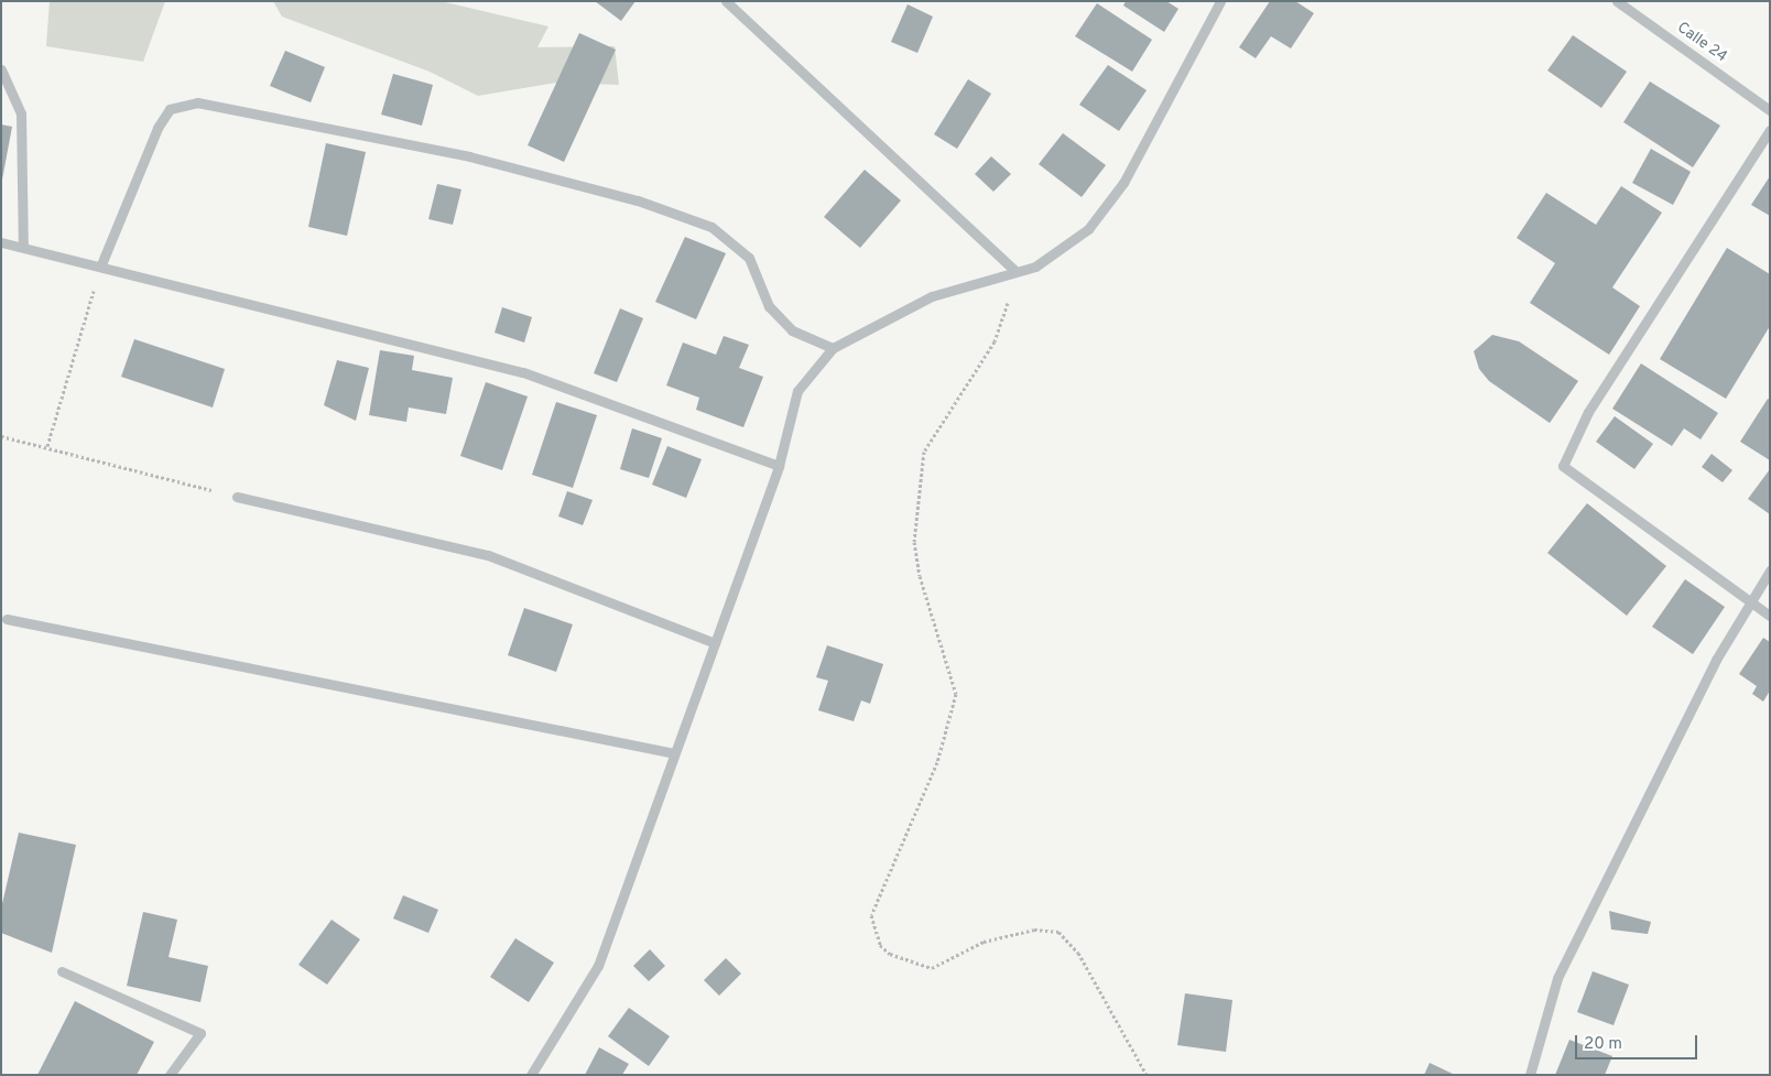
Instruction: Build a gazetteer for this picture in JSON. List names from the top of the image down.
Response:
{
  "streets": {
    "street": ["Calle 24"]
  },
  "scale_bar": "20 m"
}
